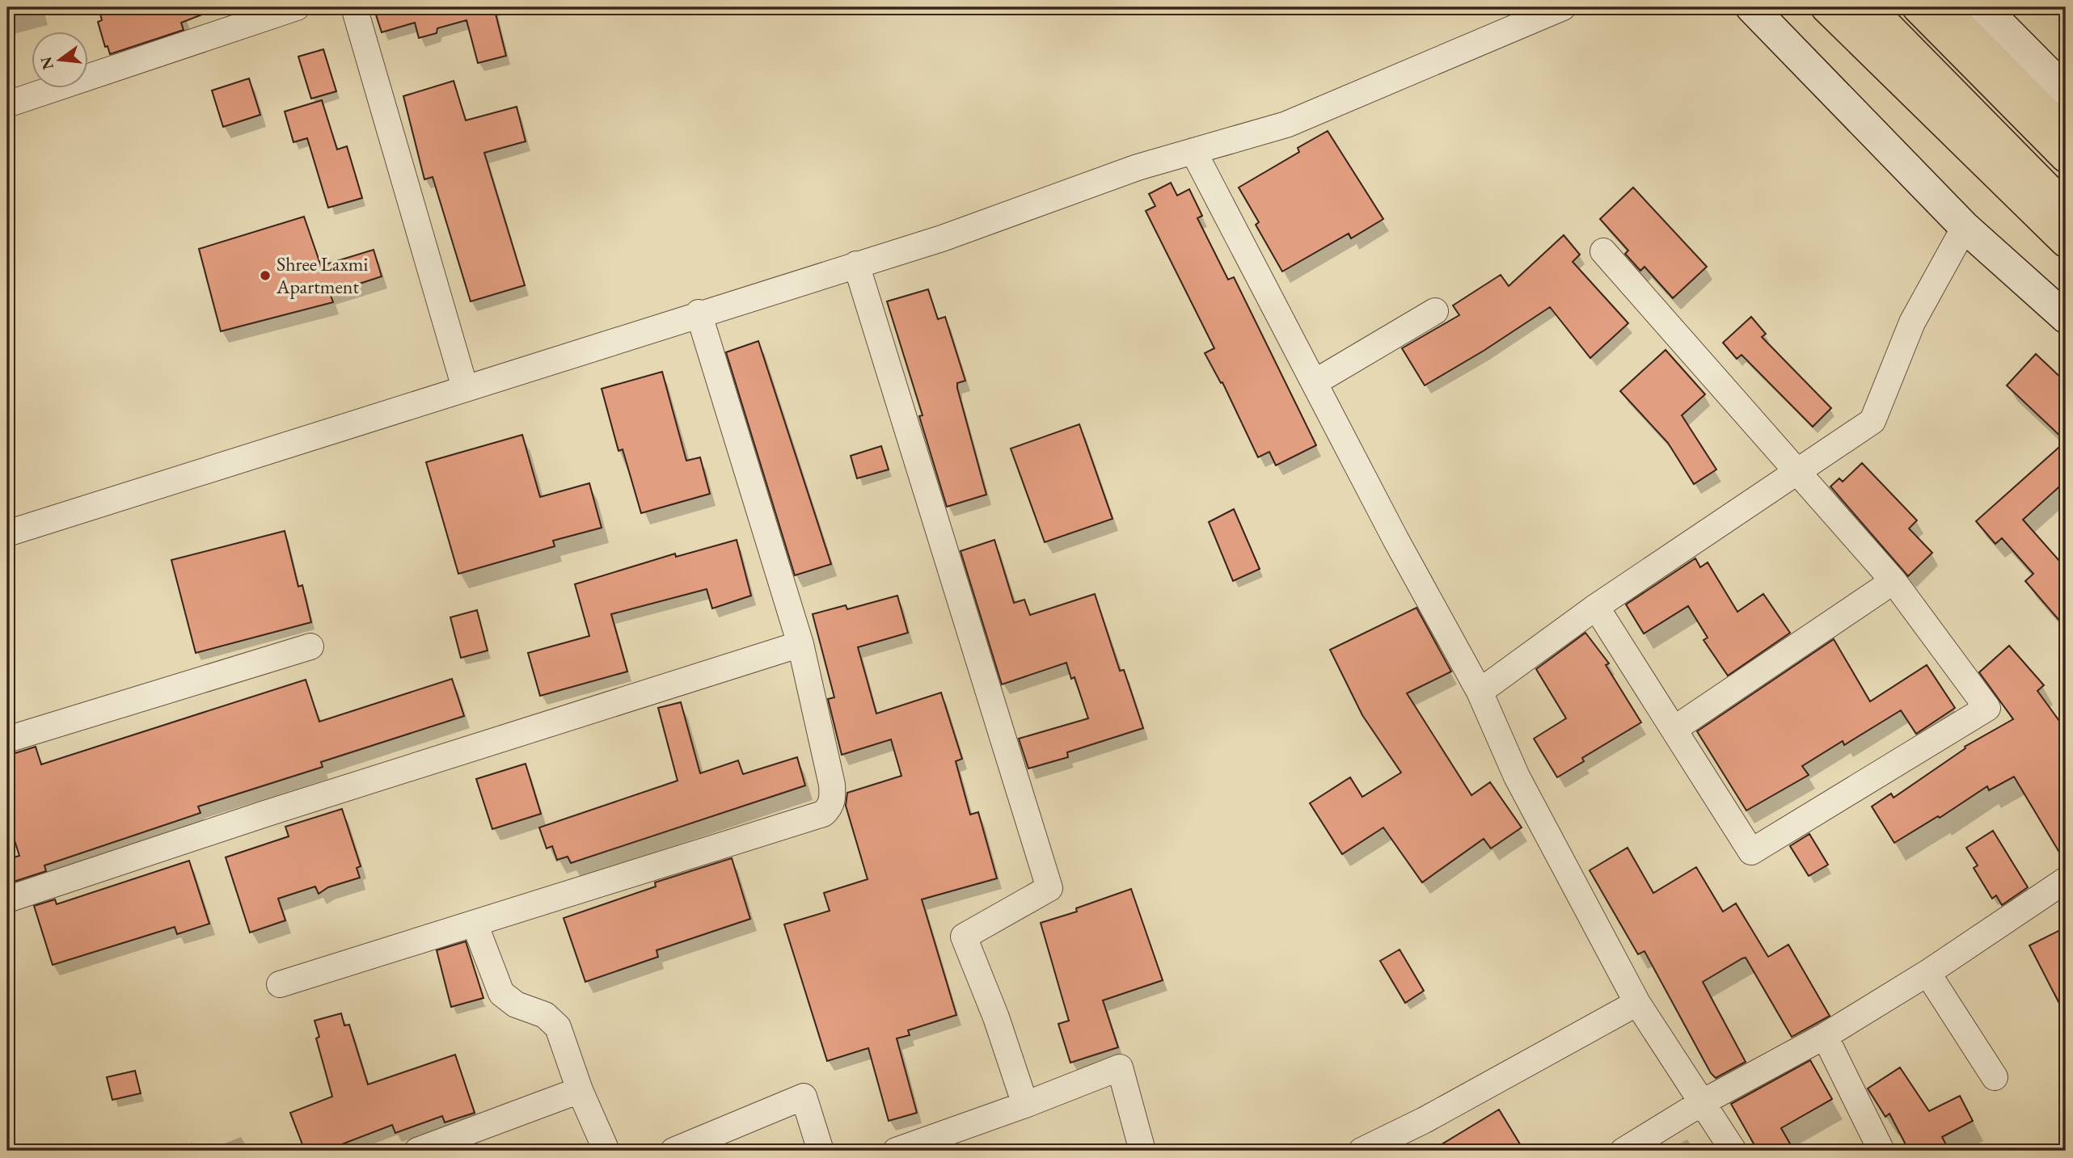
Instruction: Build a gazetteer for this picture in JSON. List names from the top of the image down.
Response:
{
  "places": ["Shree Laxmi Apartment"],
  "north": "left"
}
